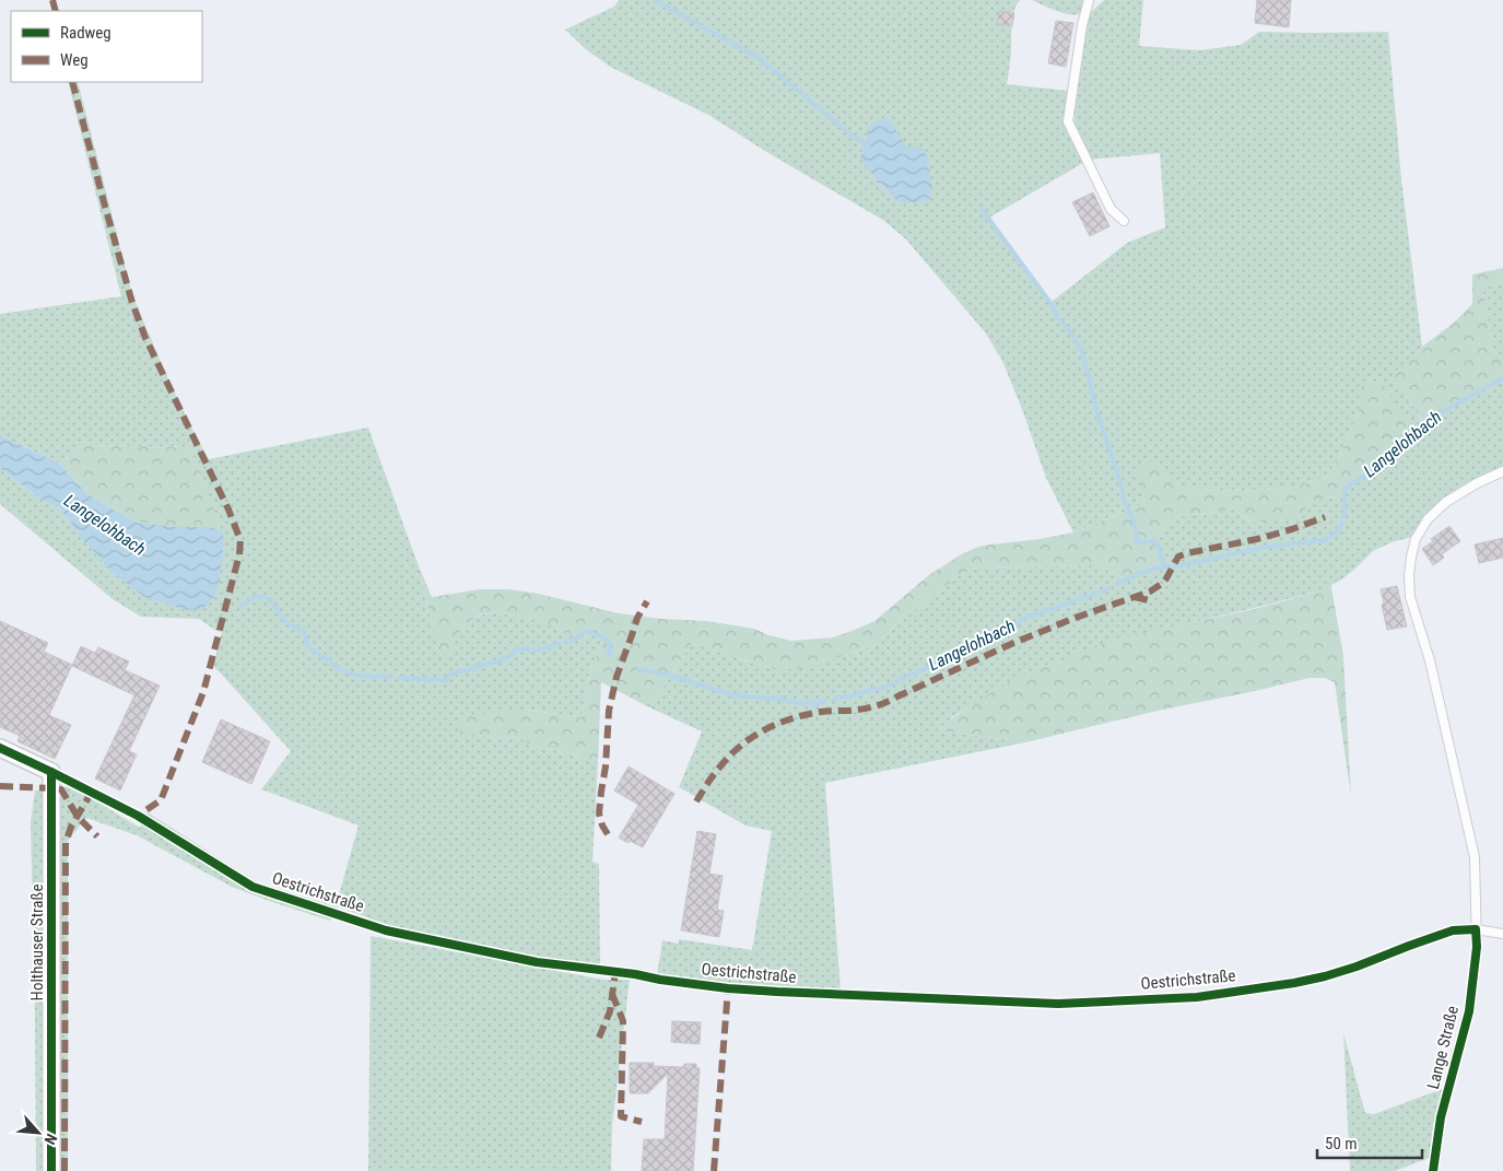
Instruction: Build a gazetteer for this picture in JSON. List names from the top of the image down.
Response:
{
  "streets": {
    "street": ["Holthauser Straße"],
    "lane": ["Oestrichstraße", "Lange Straße"]
  },
  "crossings": [
    ["Oestrichstraße", "Holthauser Straße"],
    ["Oestrichstraße", "Lange Straße"]
  ],
  "water": ["Langelohbach"],
  "legend": ["Radweg", "Weg"],
  "scale_bar": "50 m",
  "north": "bottom right"
}
